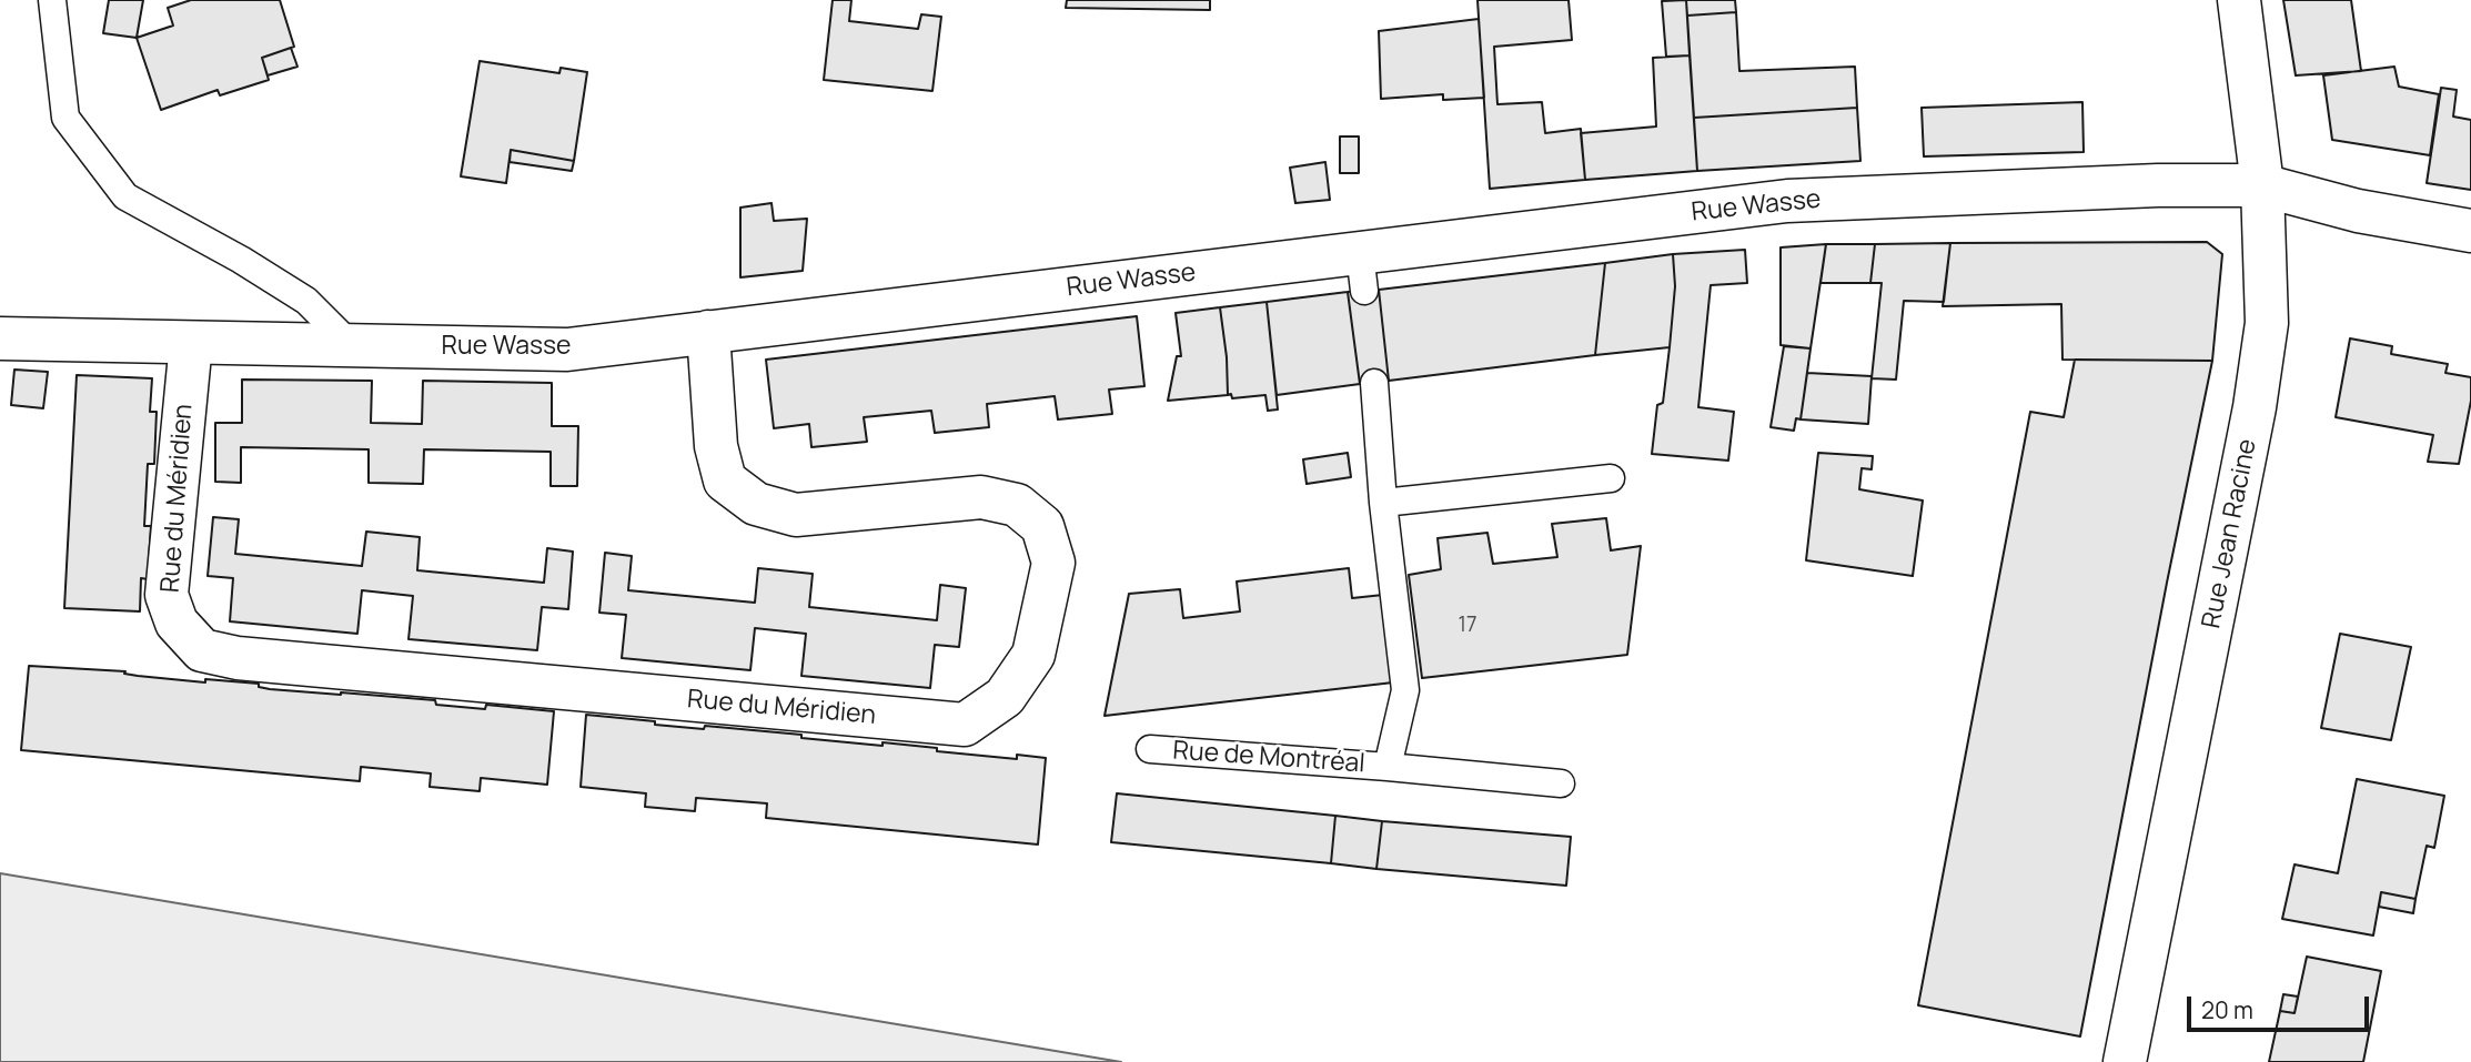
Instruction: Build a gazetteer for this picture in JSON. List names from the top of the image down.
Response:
{
  "streets": {
    "street": ["Rue Wasse", "Rue du Méridien", "Rue Jean Racine"],
    "lane": ["Rue de Montréal"]
  },
  "crossings": [
    ["Rue Wasse", "Rue du Méridien"],
    ["Rue Wasse", "Rue Jean Racine"]
  ],
  "house_numbers": ["17"],
  "scale_bar": "20 m"
}
